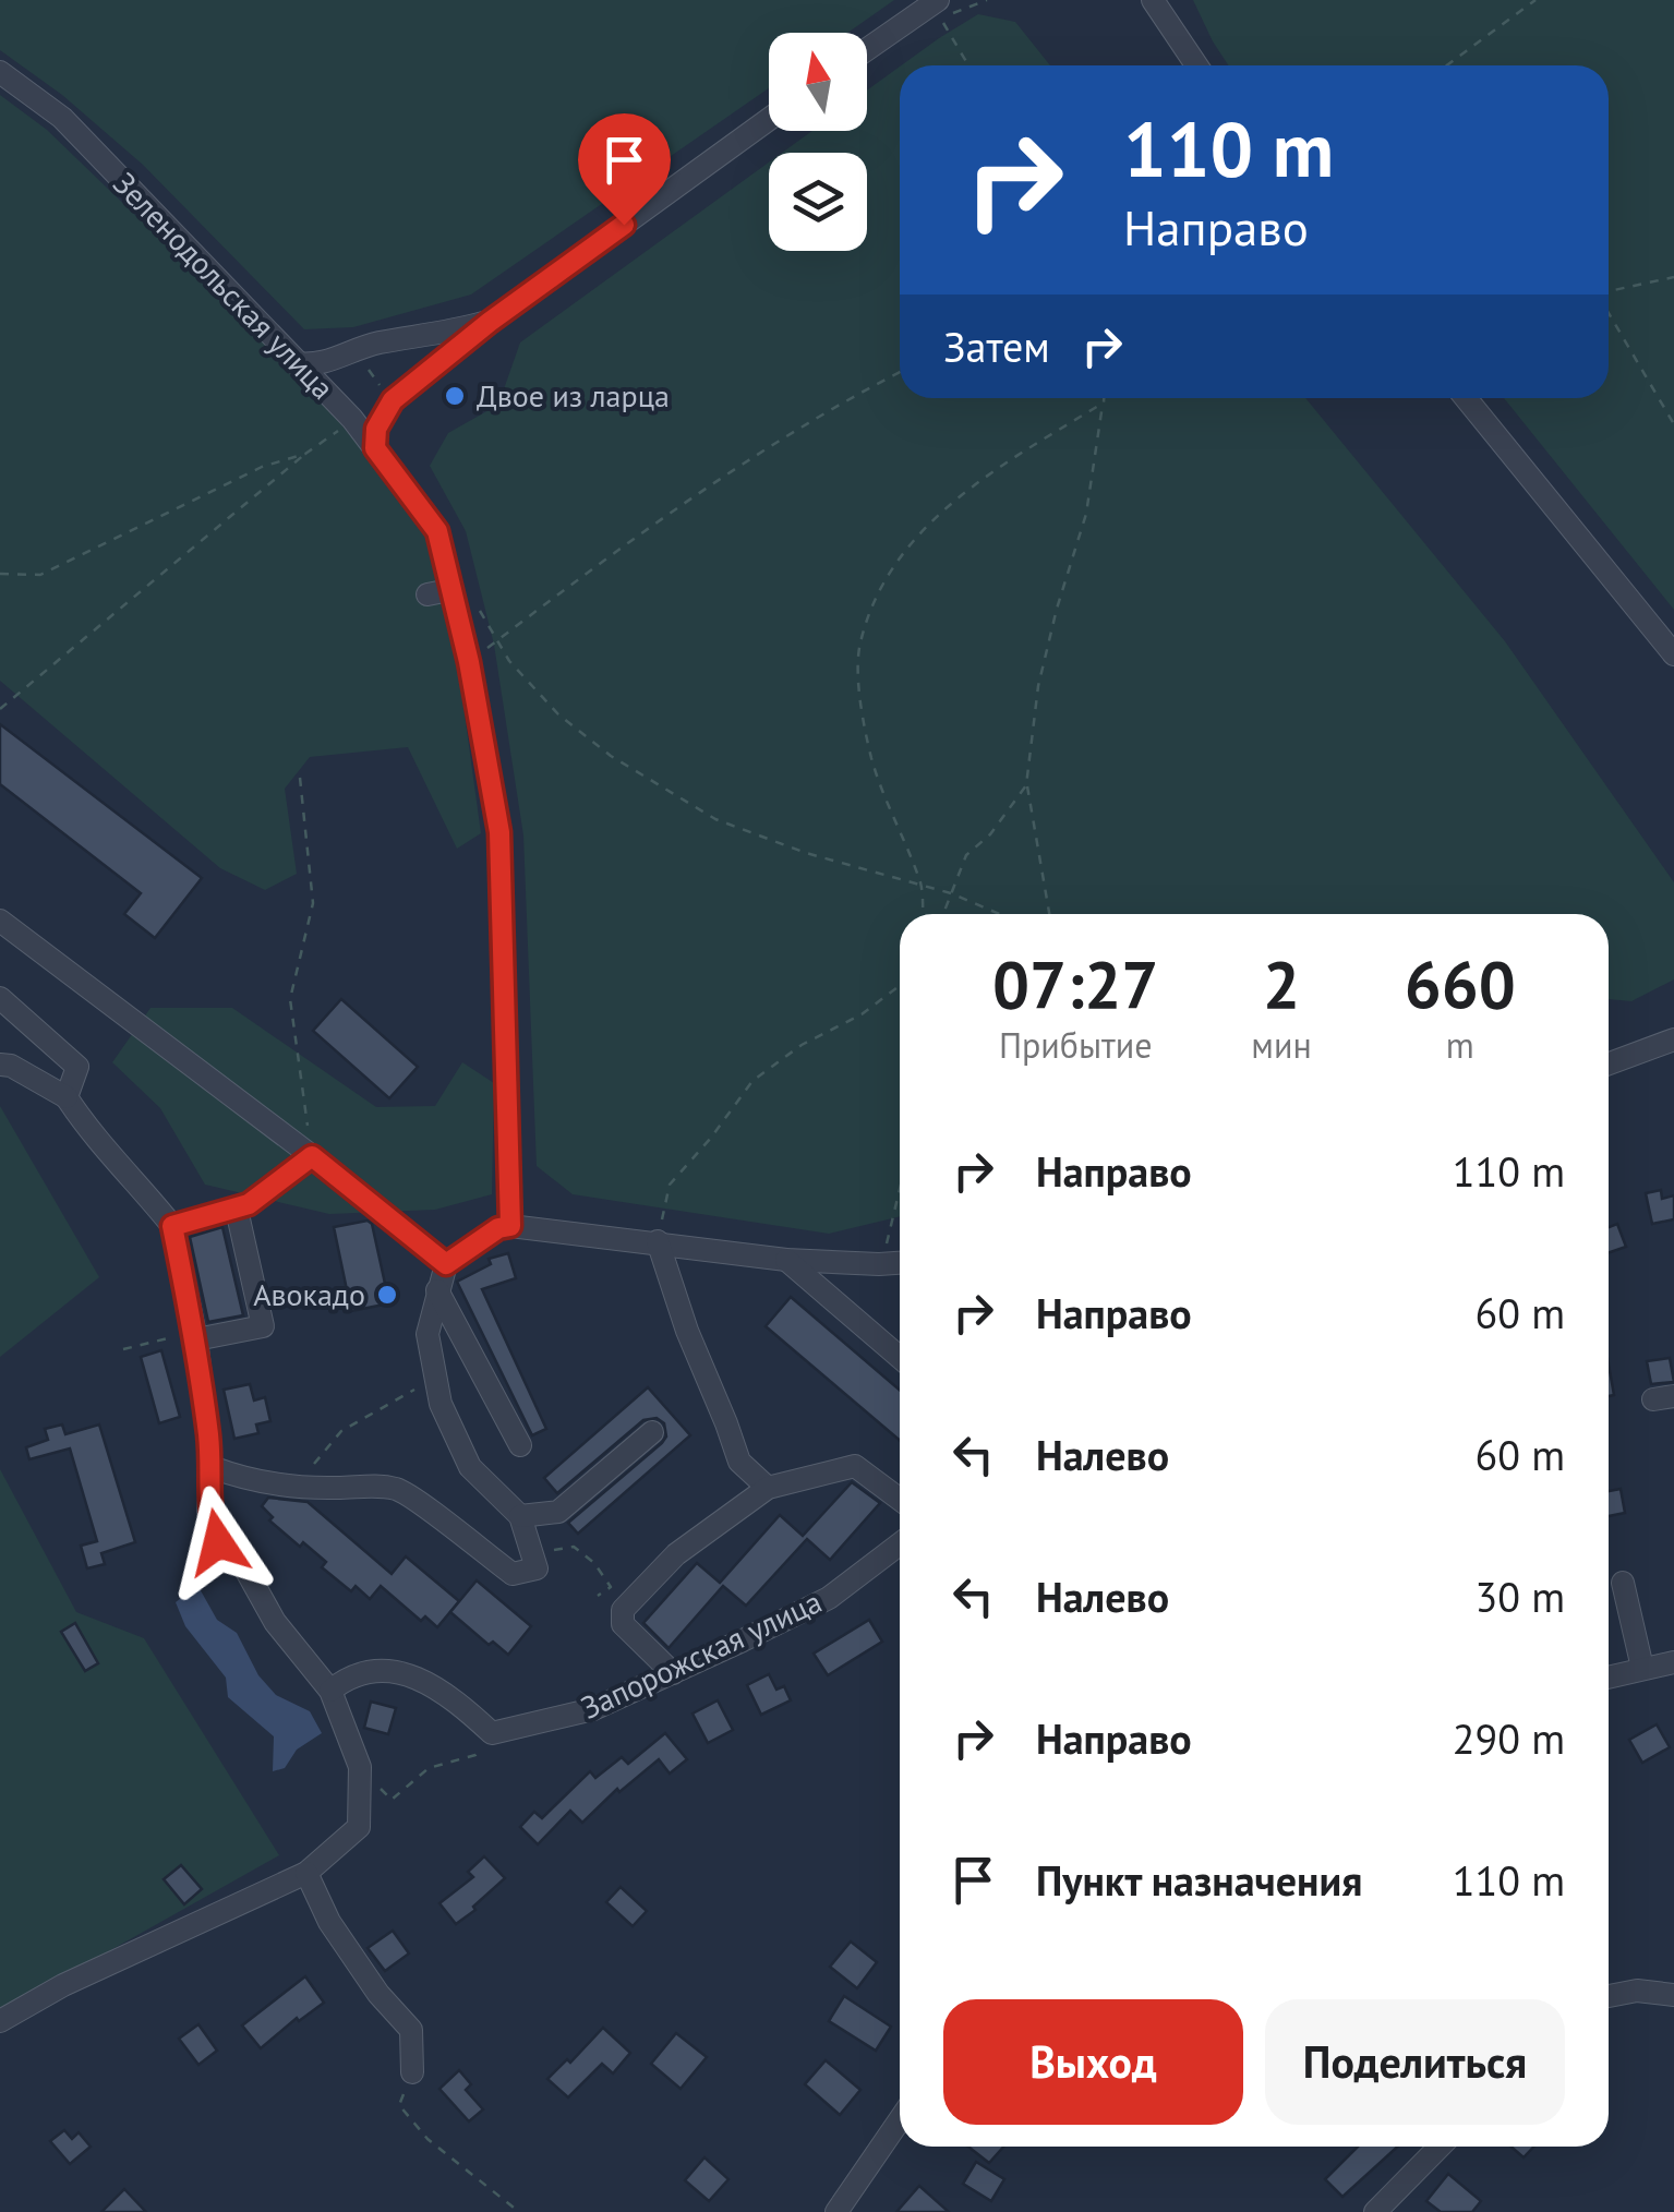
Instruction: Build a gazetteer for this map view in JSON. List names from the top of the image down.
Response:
{
  "streets": {
    "street": ["Зеленодольская улица", "Запорожская улица"]
  },
  "places": ["Двое из ларца", "Авокадо"],
  "north": "top",
  "page": {
    "turn": ["110 m", "Направо"],
    "then": "Затем",
    "eta": [
      "07:27",
      "Прибытие",
      "2",
      "мин",
      "660",
      "m"
    ],
    "list": [
      {
        "name": "Направо",
        "value": "110 m"
      },
      {
        "name": "Направо",
        "value": "60 m"
      },
      {
        "name": "Налево",
        "value": "60 m"
      },
      {
        "name": "Налево",
        "value": "30 m"
      },
      {
        "name": "Направо",
        "value": "290 m"
      },
      {
        "name": "Пункт назначения",
        "value": "110 m"
      }
    ],
    "buttons": ["Выход", "Поделиться"]
  }
}
